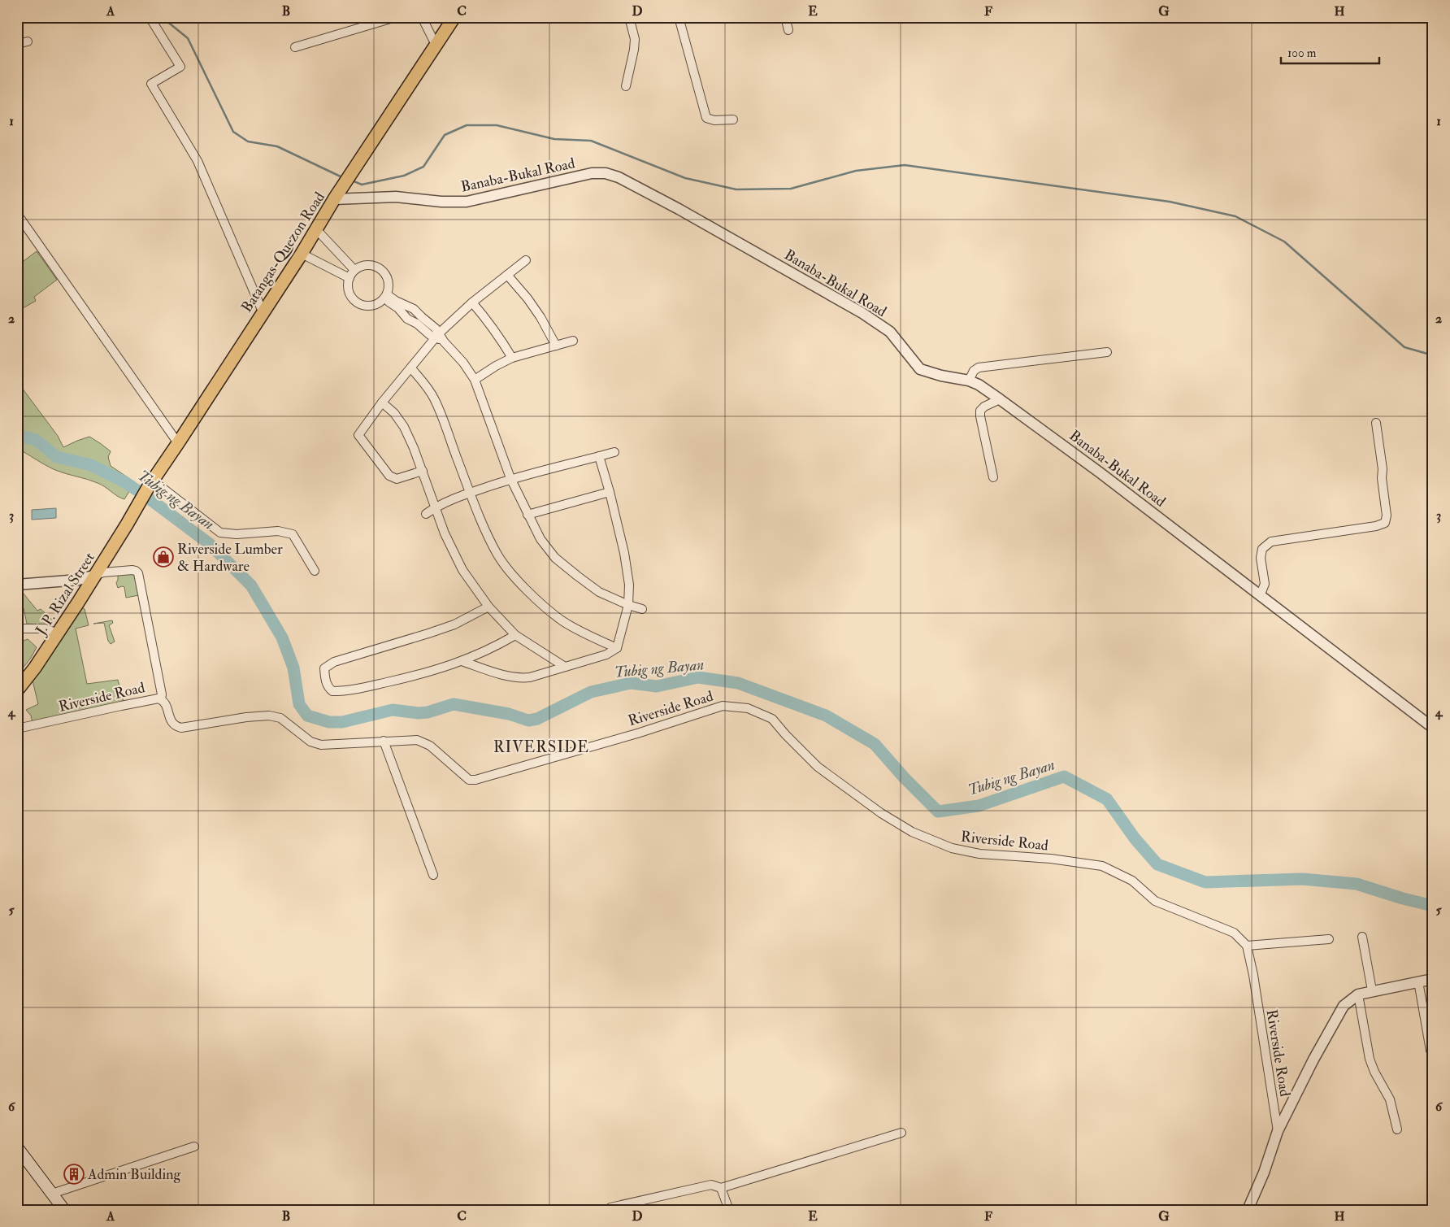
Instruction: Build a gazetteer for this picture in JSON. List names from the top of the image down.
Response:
{
  "streets": {
    "main road": ["Batangas-Quezon Road", "J. P. Rizal Street"],
    "street": ["Banaba-Bukal Road", "Riverside Road"]
  },
  "crossings": [
    ["Banaba-Bukal Road", "Batangas-Quezon Road"],
    ["Batangas-Quezon Road", "J. P. Rizal Street"]
  ],
  "districts": ["RIVERSIDE"],
  "water": ["Tubig ng Bayan"],
  "places": {
    "shop": ["Riverside Lumber & Hardware"],
    "building": ["Admin Building"]
  },
  "scale_bar": "100 m",
  "grid": {
    "columns": [
      "A",
      "B",
      "C",
      "D",
      "E",
      "F",
      "G",
      "H"
    ],
    "rows": [
      "1",
      "2",
      "3",
      "4",
      "5",
      "6"
    ]
  }
}
